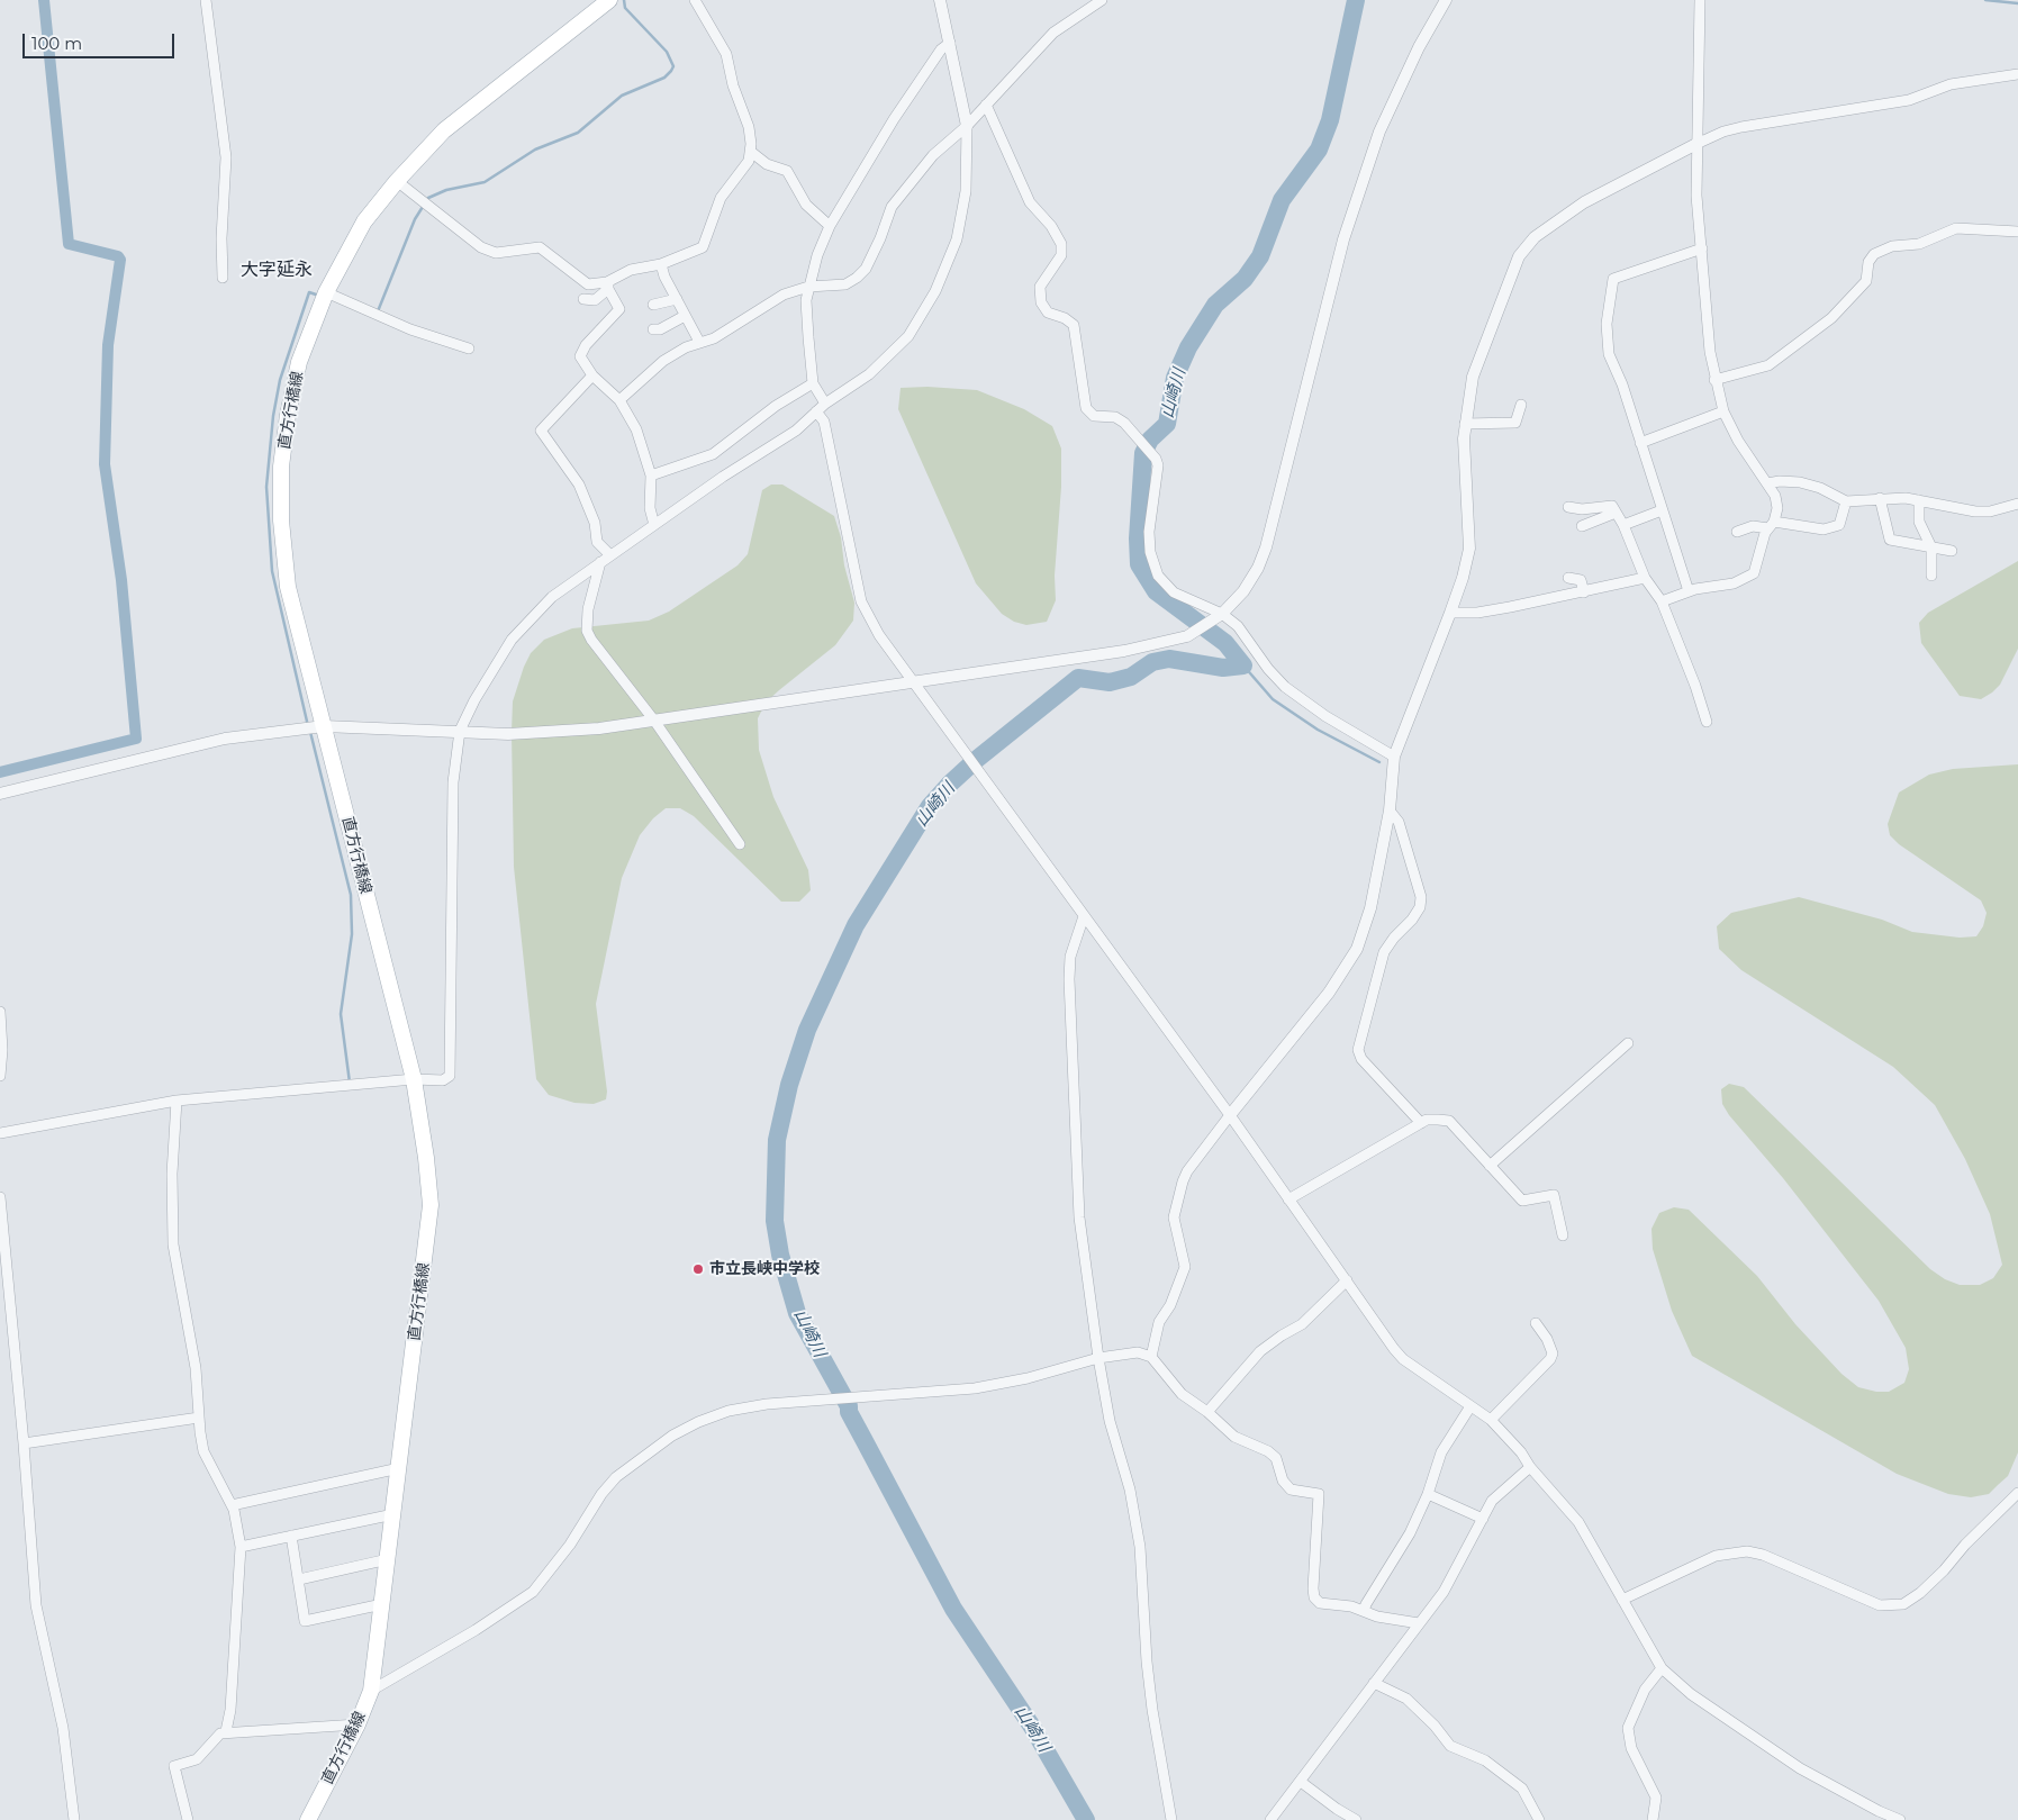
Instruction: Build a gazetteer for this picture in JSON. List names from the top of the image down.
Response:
{
  "streets": {
    "main road": ["直方行橋線"]
  },
  "districts": ["大字延永"],
  "water": ["山崎川"],
  "places": ["市立長峡中学校"],
  "scale_bar": "100 m"
}
